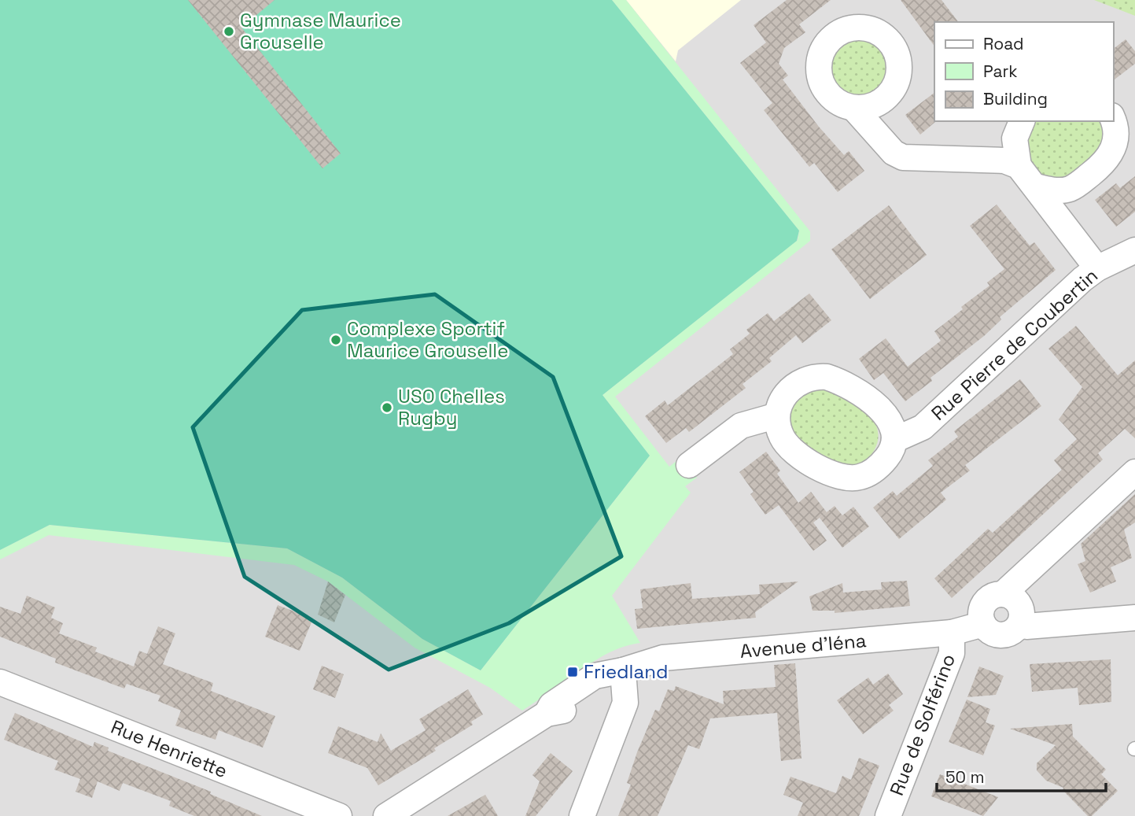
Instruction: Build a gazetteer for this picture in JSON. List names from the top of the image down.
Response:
{
  "streets": {
    "street": [
      "Rue Pierre de Coubertin",
      "Avenue d'Iéna",
      "Rue de Solférino",
      "Rue Henriette"
    ]
  },
  "crossings": [
    ["Avenue d'Iéna", "Rue de Solférino"]
  ],
  "places": {
    "other": ["Gymnase Maurice Grouselle", "Complexe Sportif Maurice Grouselle", "USO Chelles Rugby"],
    "transit": ["Friedland"]
  },
  "legend": ["Road", "Park", "Building"],
  "scale_bar": "50 m"
}
